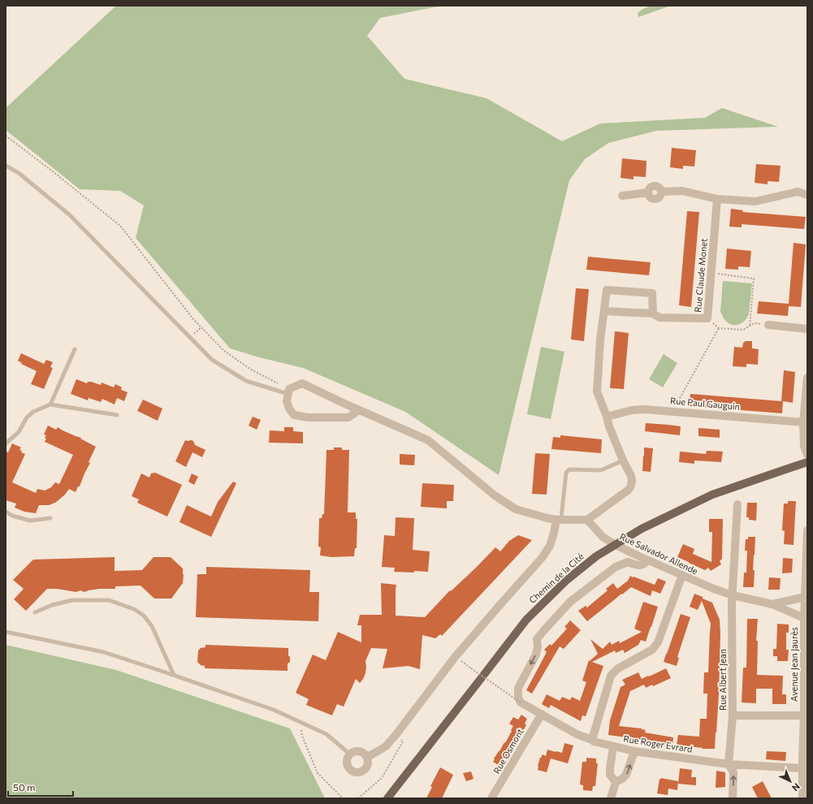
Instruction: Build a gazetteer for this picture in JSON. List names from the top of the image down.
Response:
{
  "streets": {
    "main road": ["Chemin de la Cité"],
    "street": [
      "Rue Claude Monet",
      "Rue Paul Gauguin",
      "Rue Salvador Allende",
      "Avenue Jean Jaurès",
      "Rue Albert Jean",
      "Rue Roger Evrard",
      "Rue Osmont"
    ]
  },
  "crossings": [
    ["Rue Salvador Allende", "Chemin de la Cité"],
    ["Rue Salvador Allende", "Avenue Jean Jaurès"],
    ["Rue Salvador Allende", "Rue Albert Jean"],
    ["Avenue Jean Jaurès", "Rue Roger Evrard"],
    ["Rue Albert Jean", "Rue Roger Evrard"],
    ["Rue Roger Evrard", "Rue Osmont"]
  ],
  "scale_bar": "50 m",
  "north": "bottom right"
}
